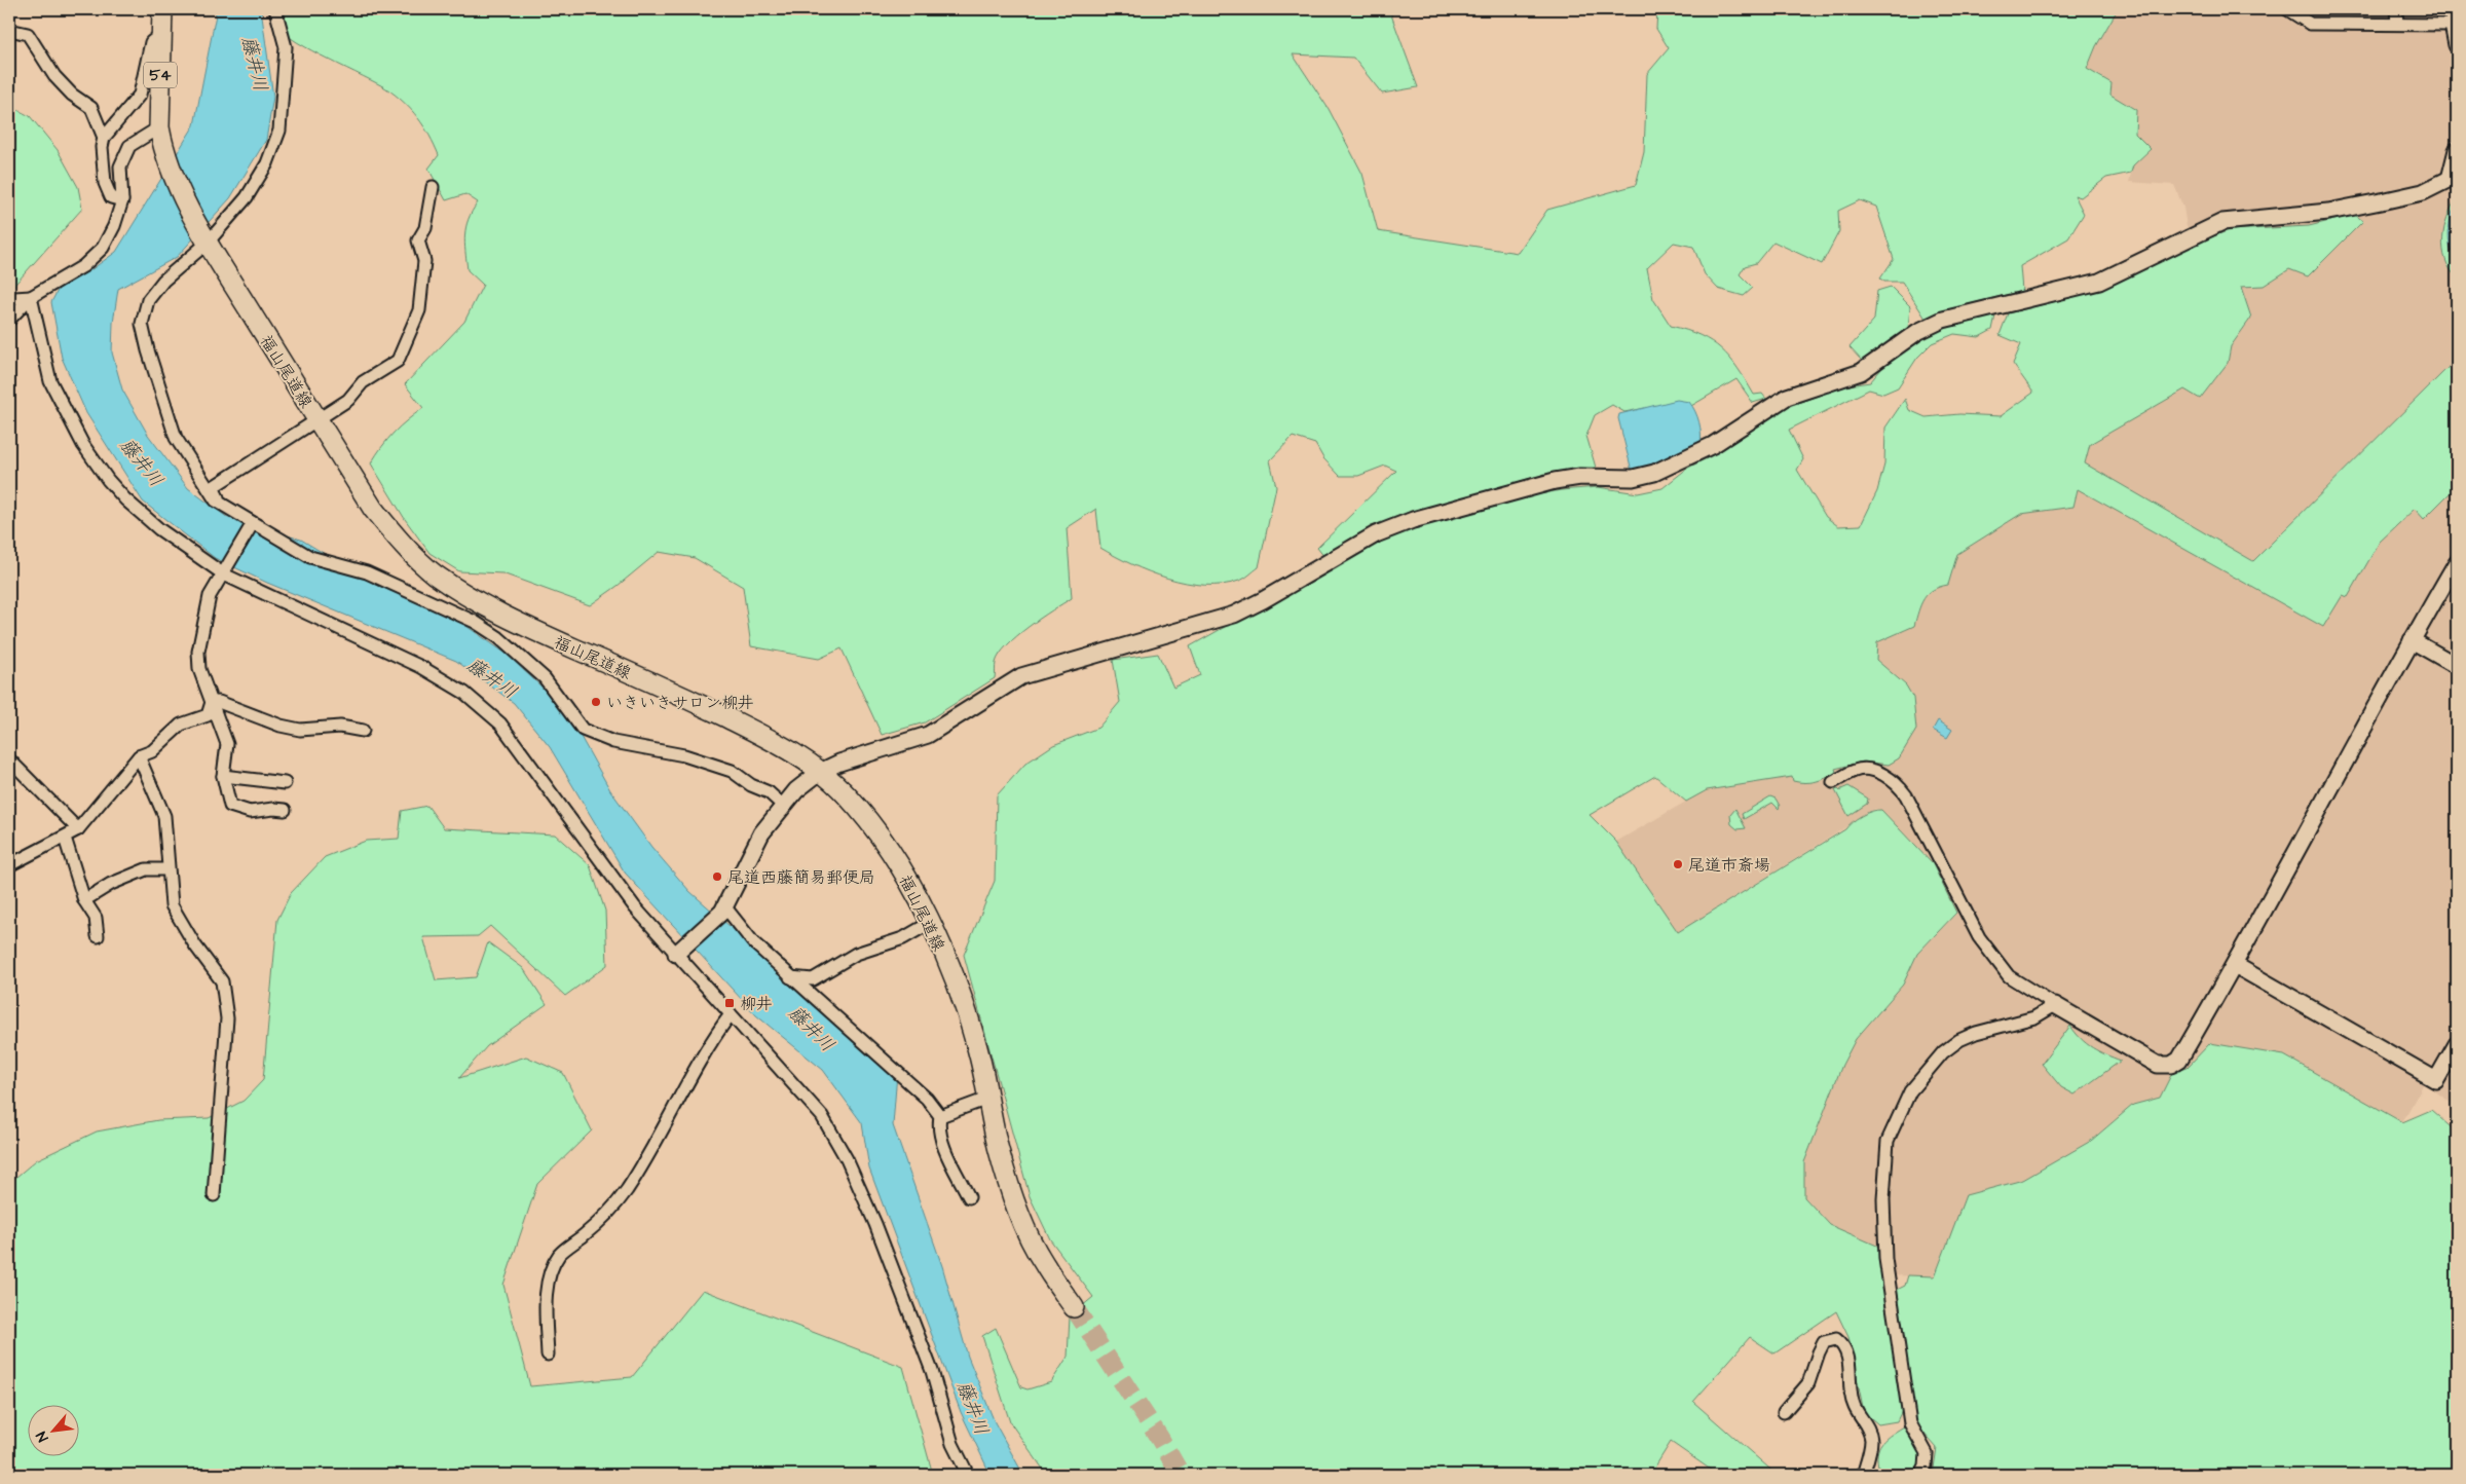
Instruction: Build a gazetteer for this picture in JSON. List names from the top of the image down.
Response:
{
  "streets": {
    "main road": ["54", "福山尾道線"]
  },
  "water": ["藤井川"],
  "places": {
    "other": ["いきいきサロン柳井", "尾道市斎場", "尾道西藤簡易郵便局"],
    "transit": ["柳井"]
  },
  "north": "bottom left"
}
